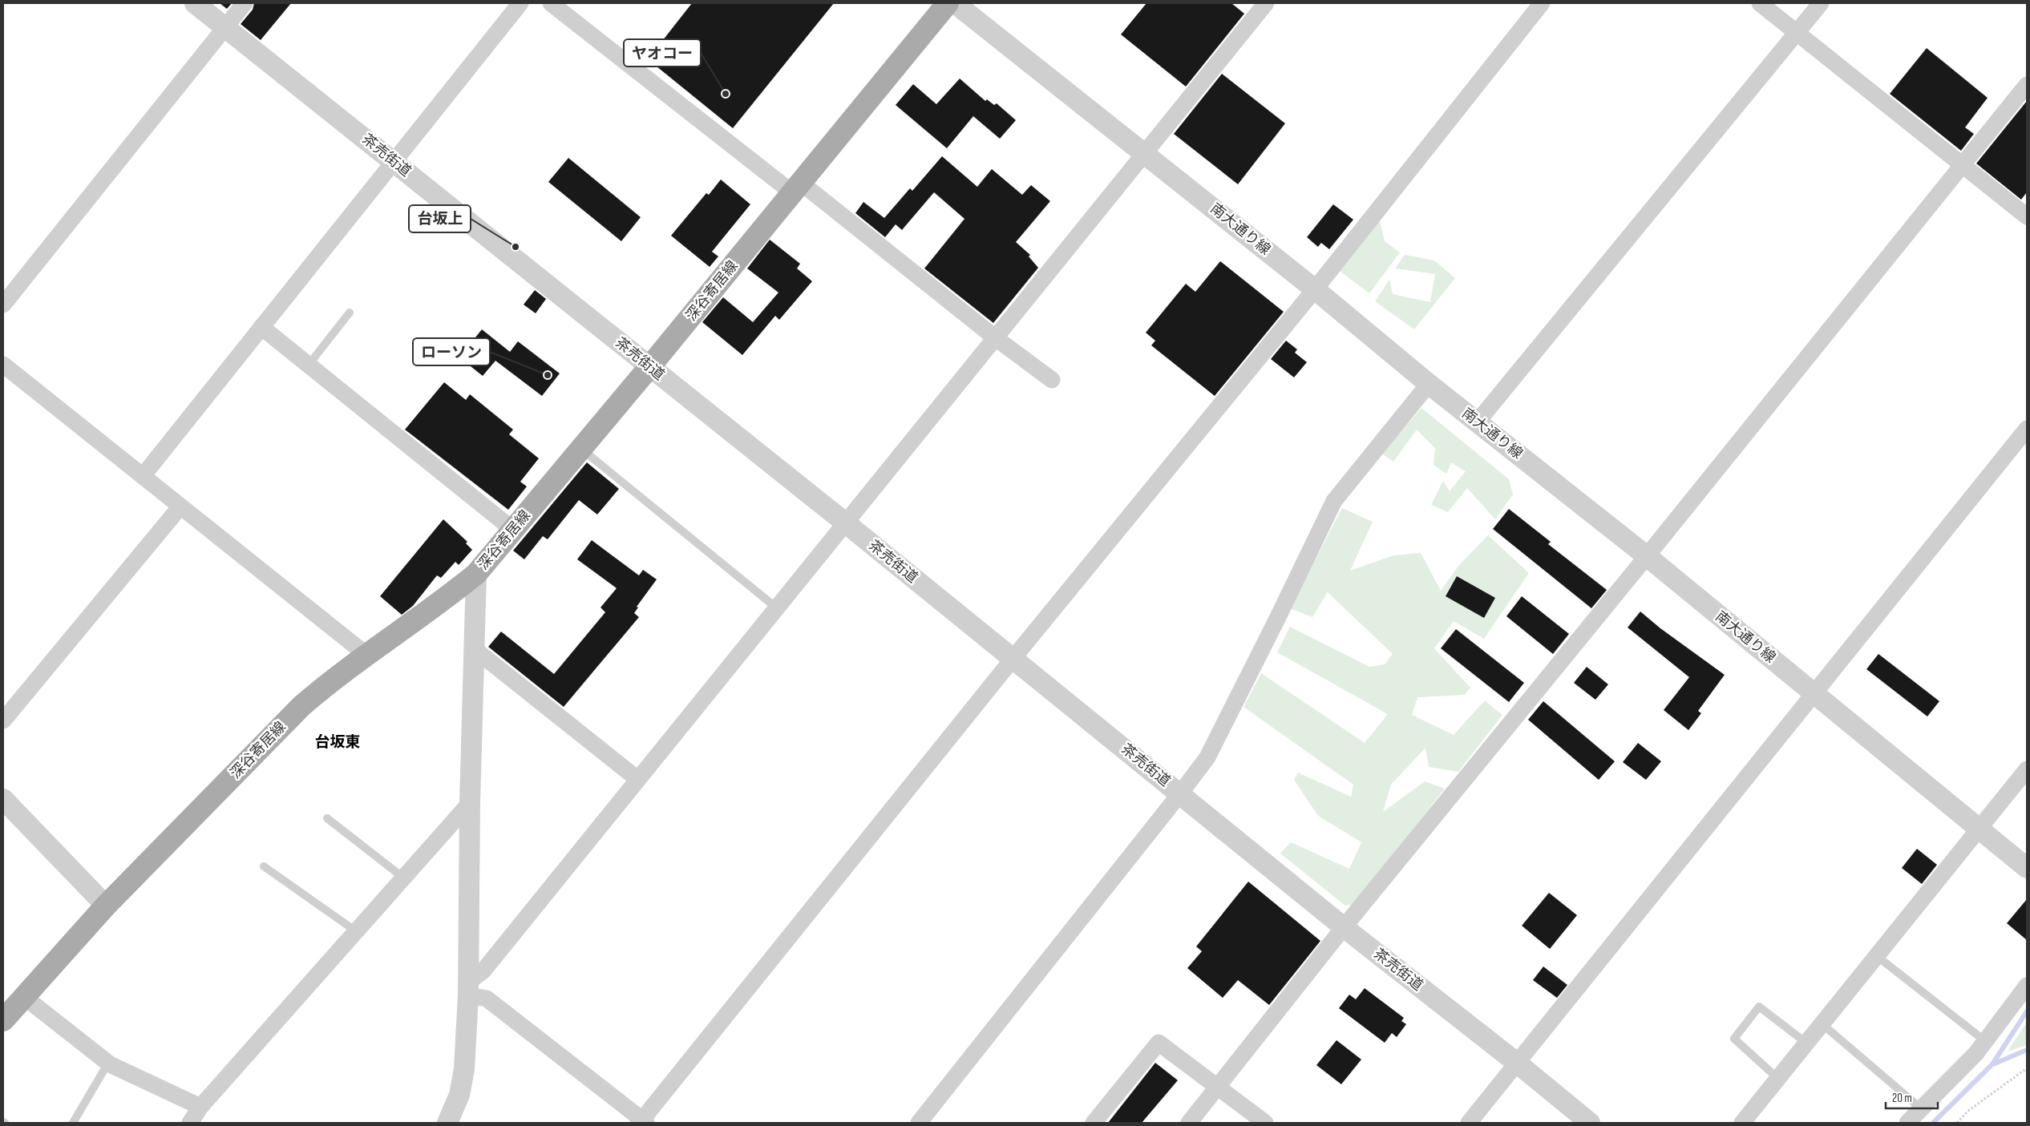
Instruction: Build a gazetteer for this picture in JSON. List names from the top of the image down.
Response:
{
  "streets": {
    "main road": ["深谷寄居線"],
    "street": ["茶売街道", "南大通り線"]
  },
  "crossings": [
    ["茶売街道", "深谷寄居線"]
  ],
  "districts": ["台坂東"],
  "places": ["ヤオコー", "台坂上", "ローソン"],
  "scale_bar": "20 m"
}
